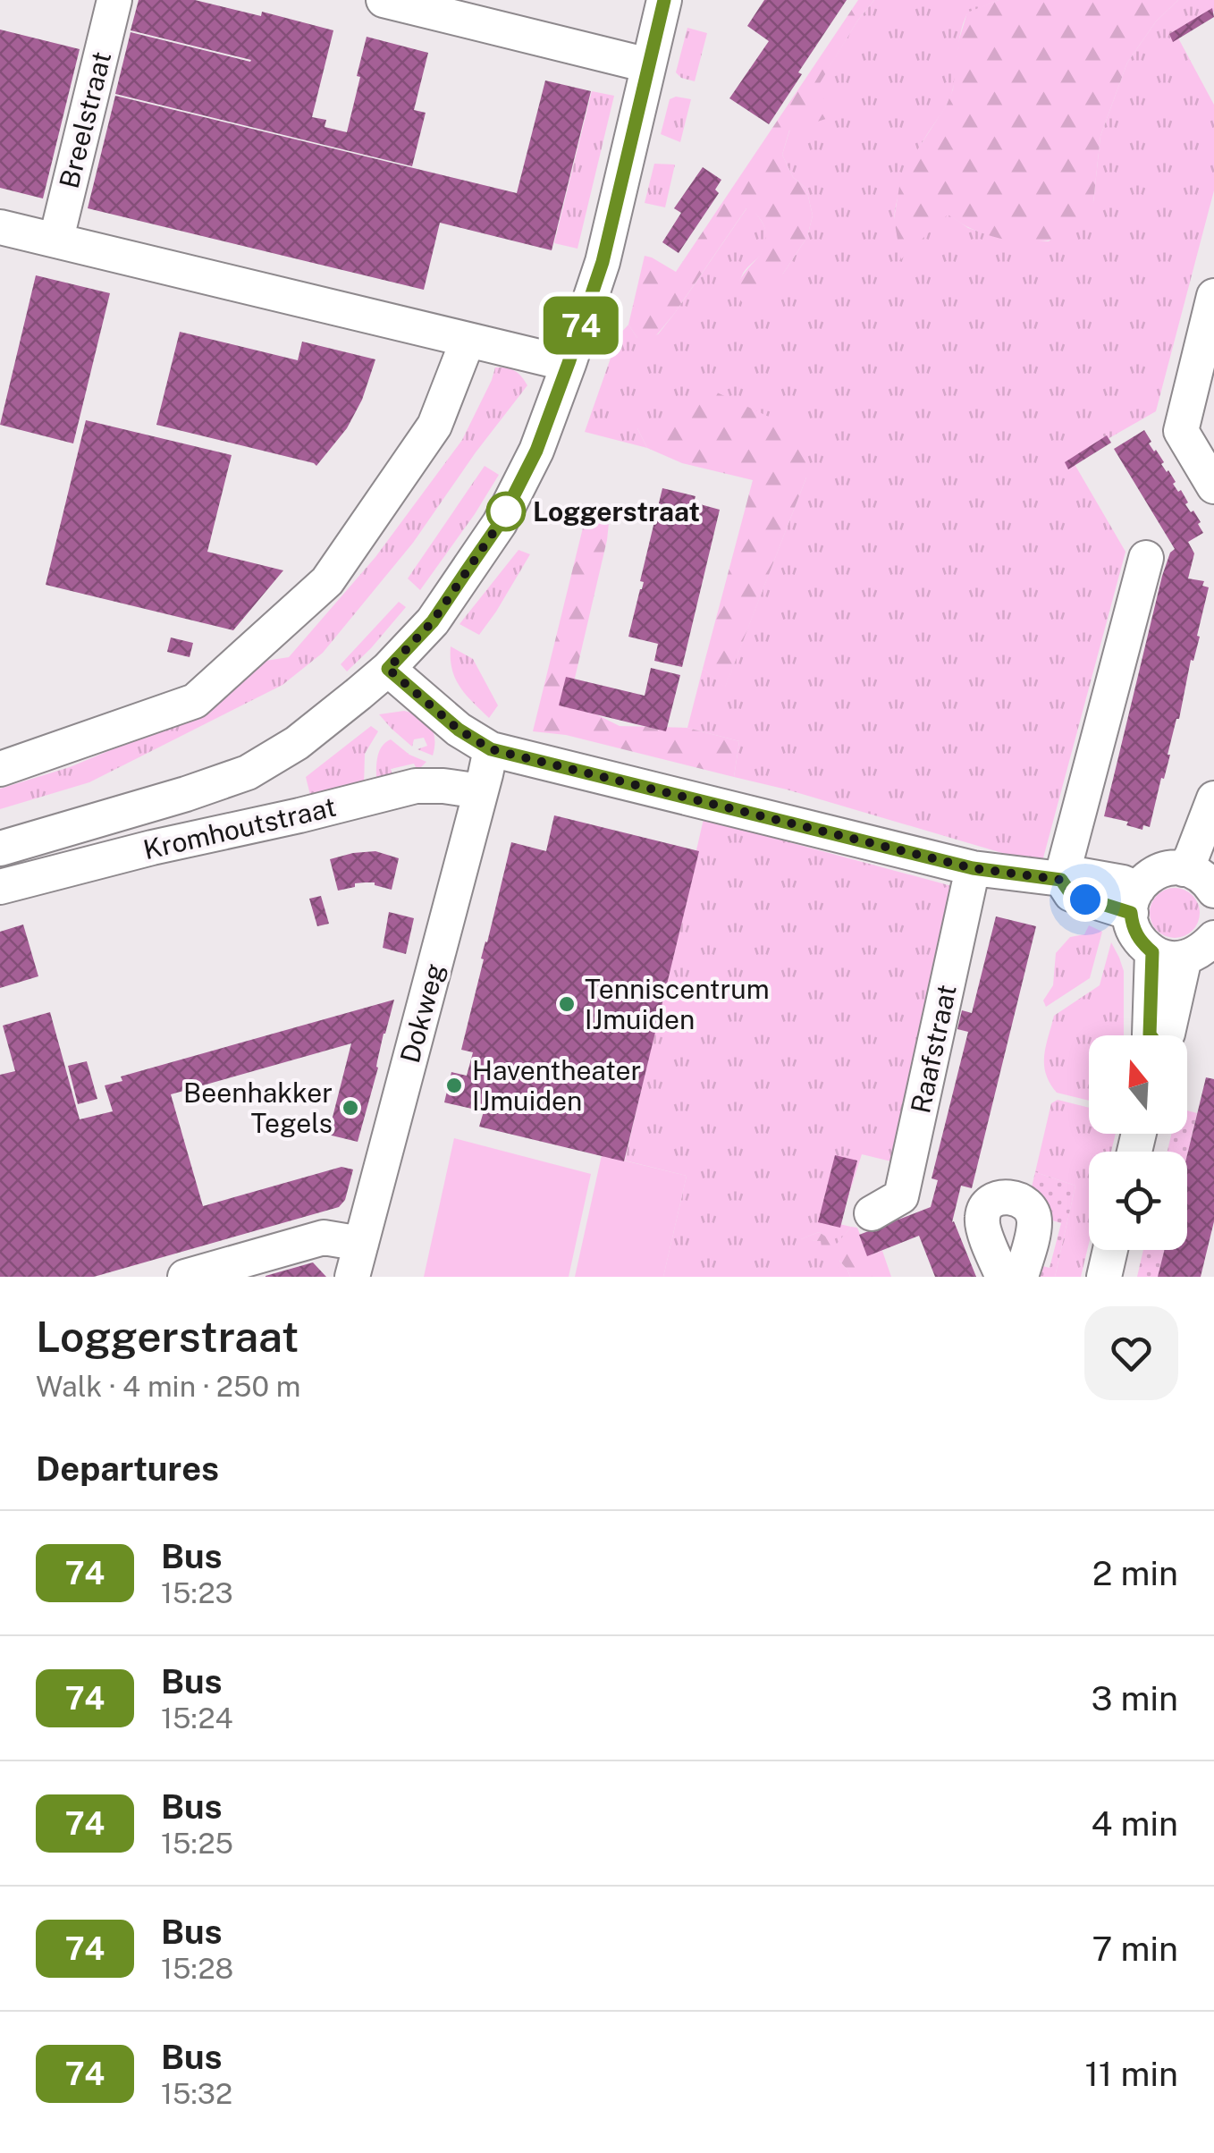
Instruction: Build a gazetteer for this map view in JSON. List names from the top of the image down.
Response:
{
  "streets": {
    "street": [
      "Breelstraat",
      "Kromhoutstraat",
      "Dokweg",
      "Raafstraat"
    ]
  },
  "crossings": [
    ["Kromhoutstraat", "Dokweg"]
  ],
  "places": [
    "Loggerstraat",
    "Tenniscentrum IJmuiden",
    "Haventheater IJmuiden",
    "Beenhakker Tegels"
  ],
  "lines": ["bus line 74"],
  "north": "top",
  "page": {
    "on_map": "74",
    "heading": [
      ["Loggerstraat", "Walk · 4 min · 250 m"],
      "Departures"
    ],
    "list": [
      {
        "mark": "74",
        "name": "Bus",
        "note": "15:23",
        "value": "2 min"
      },
      {
        "mark": "74",
        "name": "Bus",
        "note": "15:24",
        "value": "3 min"
      },
      {
        "mark": "74",
        "name": "Bus",
        "note": "15:25",
        "value": "4 min"
      },
      {
        "mark": "74",
        "name": "Bus",
        "note": "15:28",
        "value": "7 min"
      },
      {
        "mark": "74",
        "name": "Bus",
        "note": "15:32",
        "value": "11 min"
      }
    ]
  }
}
